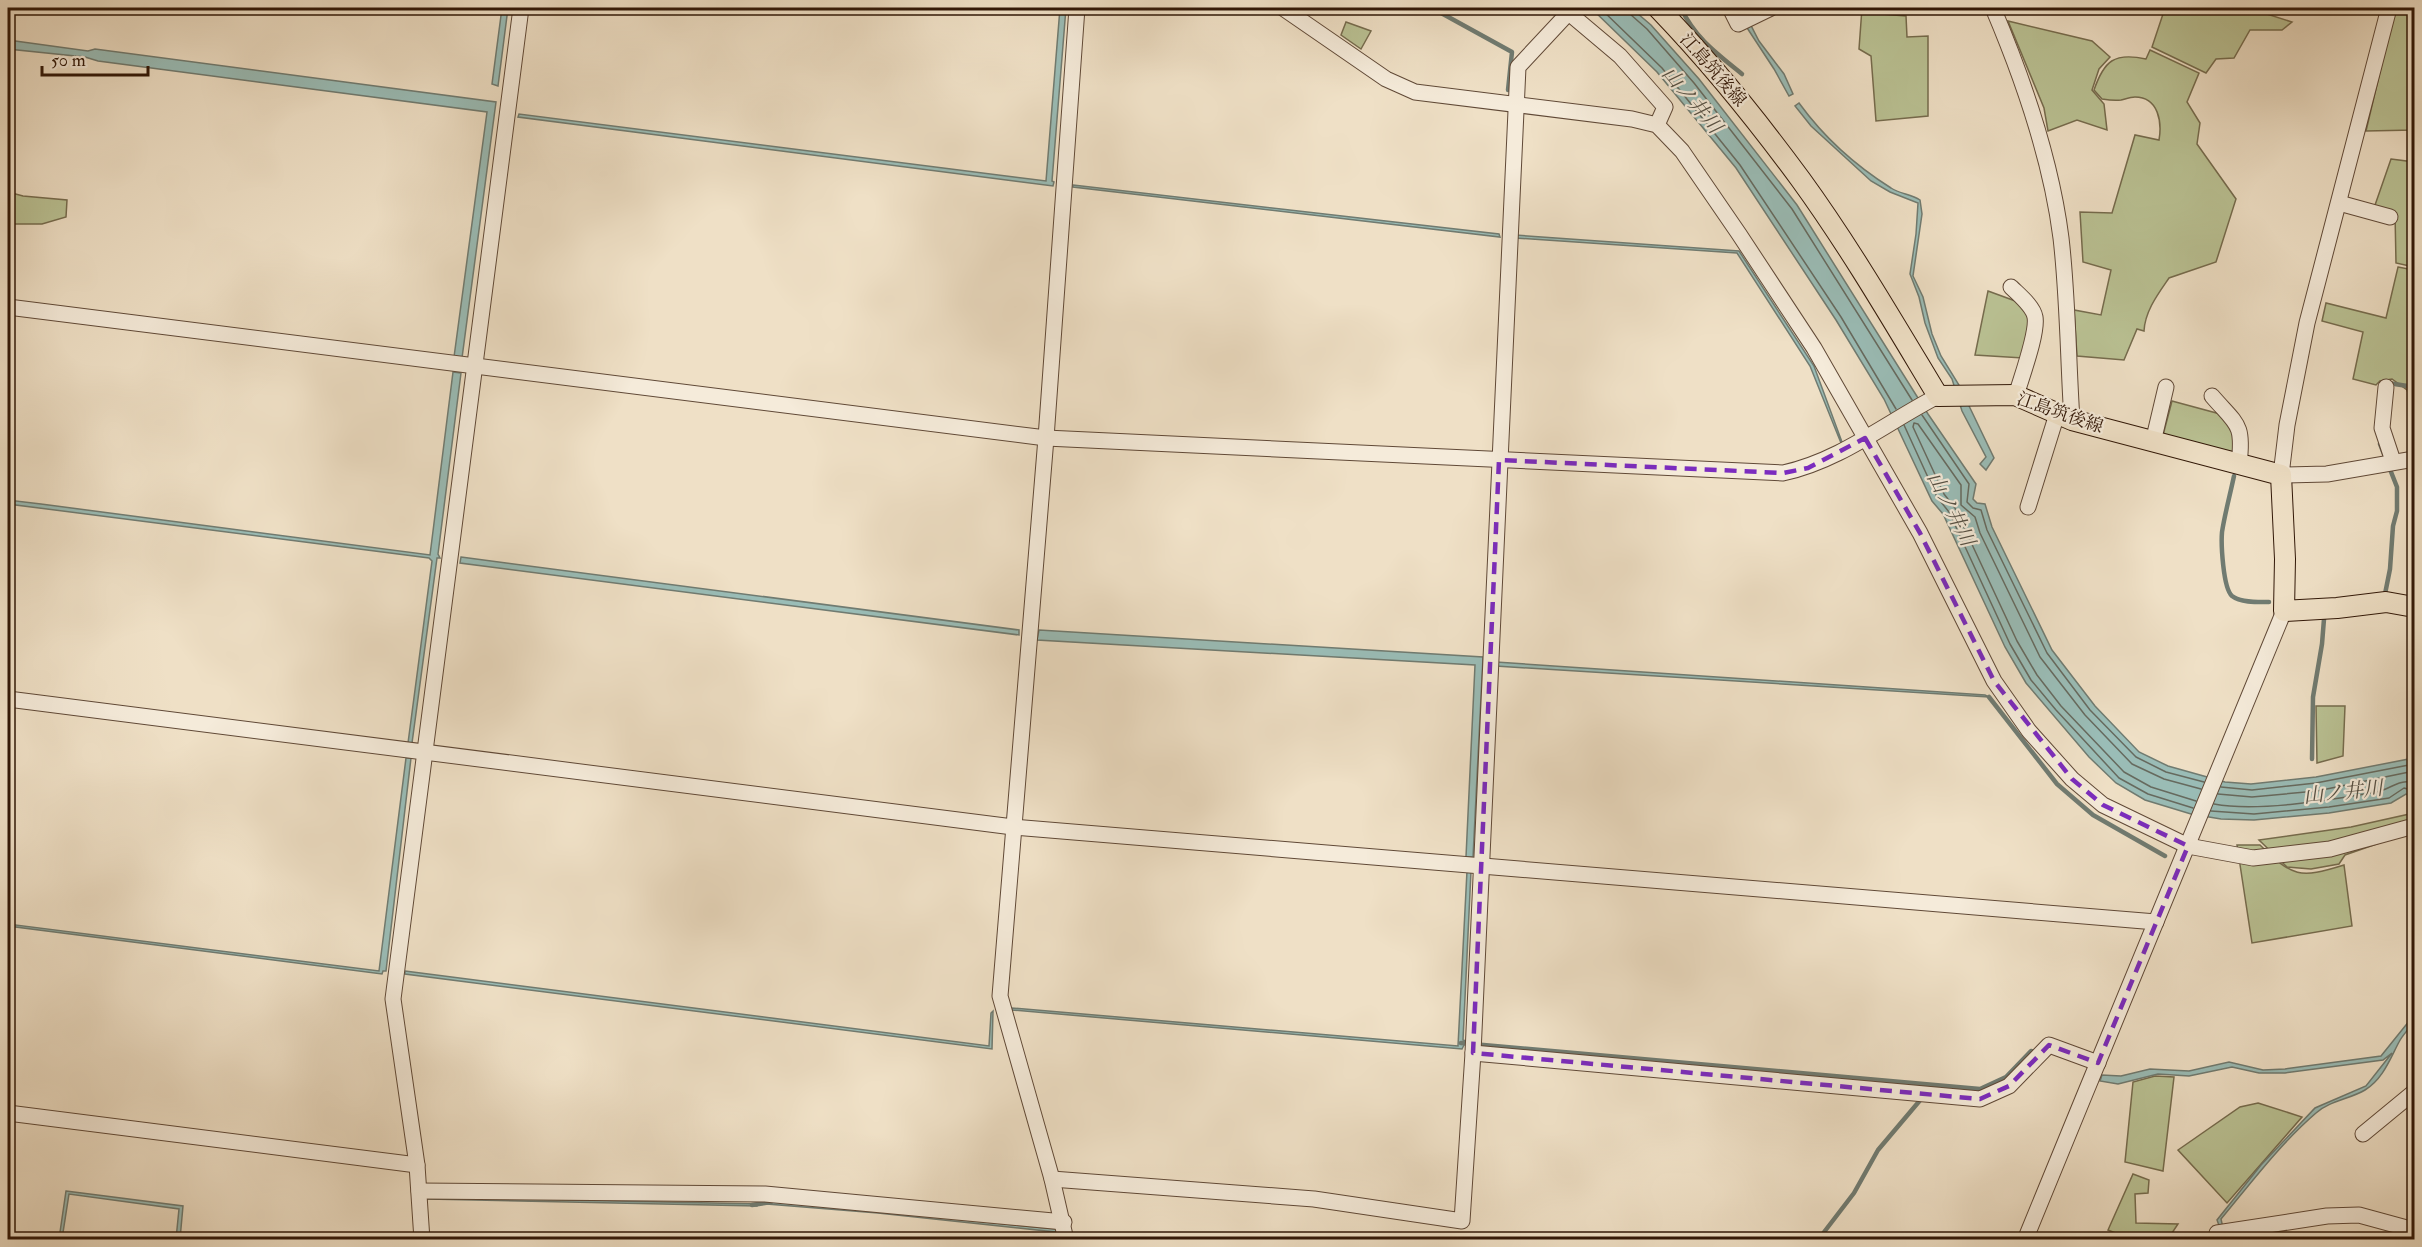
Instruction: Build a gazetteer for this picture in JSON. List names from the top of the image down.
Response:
{
  "streets": {
    "main road": ["江島筑後線"]
  },
  "water": ["山ノ井川"],
  "scale_bar": "50 m"
}
